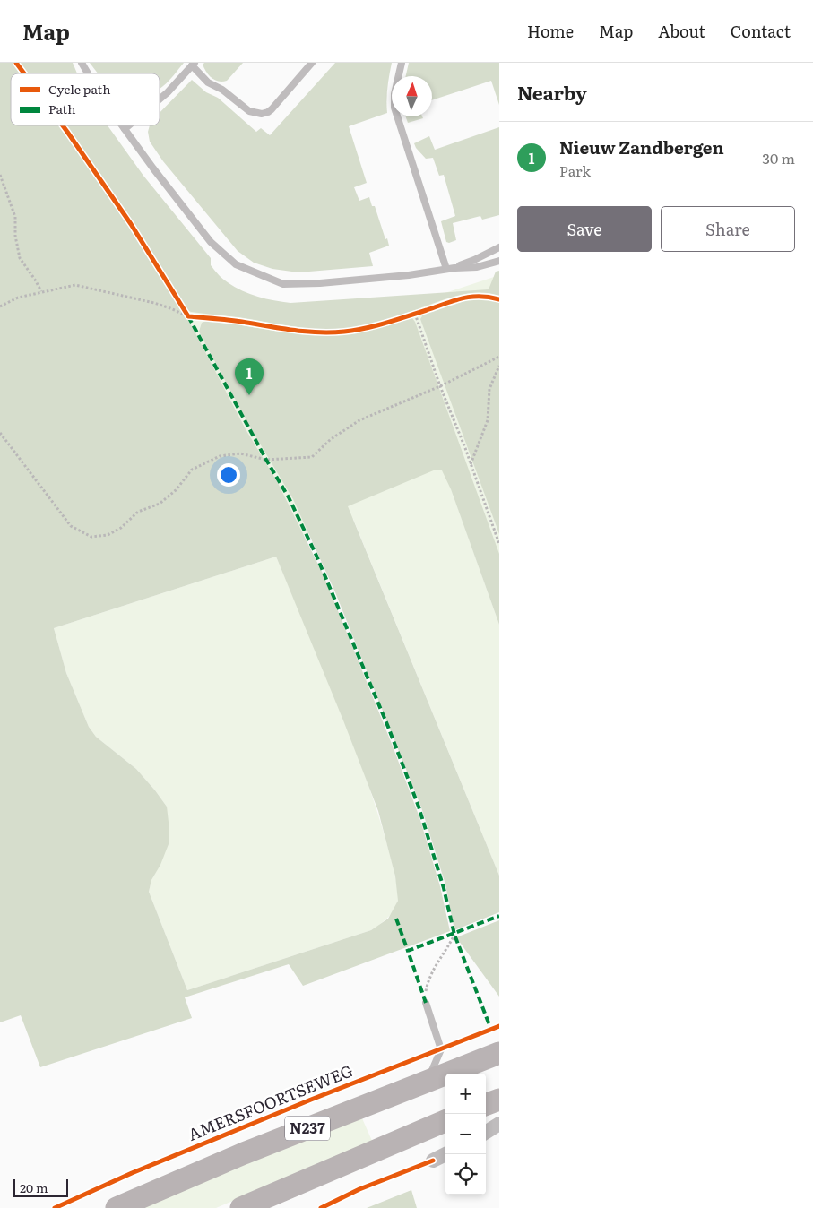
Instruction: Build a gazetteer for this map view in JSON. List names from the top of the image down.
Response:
{
  "streets": {
    "main road": ["N237"],
    "cycle path": ["AMERSFOORTSEWEG"]
  },
  "legend": ["Cycle path", "Path"],
  "scale_bar": "20 m",
  "north": "top",
  "page": {
    "header": "Map",
    "nav": [
      "Home",
      "Map",
      "About",
      "Contact"
    ],
    "heading": "Nearby",
    "list": [
      {
        "mark": "1",
        "name": "Nieuw Zandbergen",
        "note": "Park",
        "value": "30 m"
      }
    ],
    "buttons": ["Save", "Share"],
    "pins": "1",
    "map_buttons": ["+", "−"],
    "scale": "20 m"
  }
}
